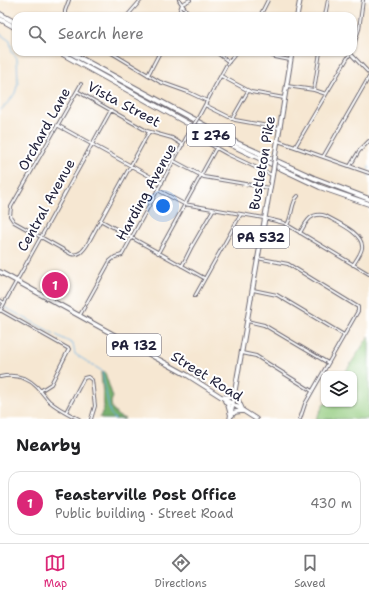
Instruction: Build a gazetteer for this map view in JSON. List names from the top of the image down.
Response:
{
  "streets": {
    "highway": ["I 276"],
    "main road": [
      "Bustleton Pike",
      "PA 532",
      "PA 132",
      "Street Road"
    ],
    "street": [
      "Vista Street",
      "Orchard Lane",
      "Harding Avenue",
      "Central Avenue"
    ]
  },
  "crossings": [
    ["Vista Street", "Orchard Lane"],
    ["Vista Street", "Harding Avenue"],
    ["Vista Street", "Central Avenue"],
    ["Orchard Lane", "Central Avenue"],
    ["Bustleton Pike", "Street Road"],
    ["Harding Avenue", "Street Road"],
    ["Central Avenue", "Street Road"]
  ],
  "page": {
    "search": "Search here",
    "pins": "1",
    "heading": "Nearby",
    "list": [
      {
        "mark": "1",
        "name": "Feasterville Post Office",
        "note": "Public building · Street Road",
        "value": "430 m"
      }
    ],
    "nav": ["Map", "Directions", "Saved"]
  }
}
